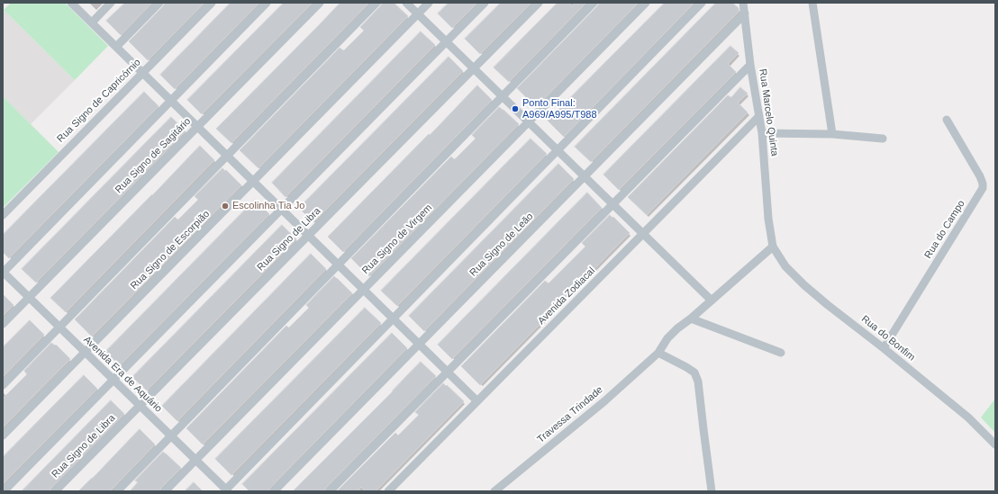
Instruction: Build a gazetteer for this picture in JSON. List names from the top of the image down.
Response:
{
  "streets": {
    "street": [
      "Rua Signo de Capricórnio",
      "Rua Marcelo Quinta",
      "Rua Signo de Sagitário",
      "Rua do Campo",
      "Rua Signo de Libra",
      "Rua Signo de Virgem",
      "Rua Signo de Leão",
      "Rua Signo de Escorpião",
      "Avenida Zodiacal",
      "Rua do Bonfim",
      "Avenida Era de Aquário",
      "Travessa Trindade"
    ]
  },
  "crossings": [
    ["Rua Marcelo Quinta", "Rua Signo de Leão"],
    ["Rua Marcelo Quinta", "Avenida Zodiacal"],
    ["Rua Marcelo Quinta", "Rua do Bonfim"],
    ["Rua Marcelo Quinta", "Travessa Trindade"],
    ["Rua Signo de Sagitário", "Avenida Era de Aquário"],
    ["Rua do Campo", "Rua do Bonfim"],
    ["Rua Signo de Libra", "Avenida Era de Aquário"],
    ["Rua Signo de Virgem", "Avenida Era de Aquário"],
    ["Rua Signo de Escorpião", "Avenida Era de Aquário"],
    ["Rua do Bonfim", "Travessa Trindade"]
  ],
  "places": ["Ponto Final: A969/A995/T988", "Escolinha Tia Jo"]
}
